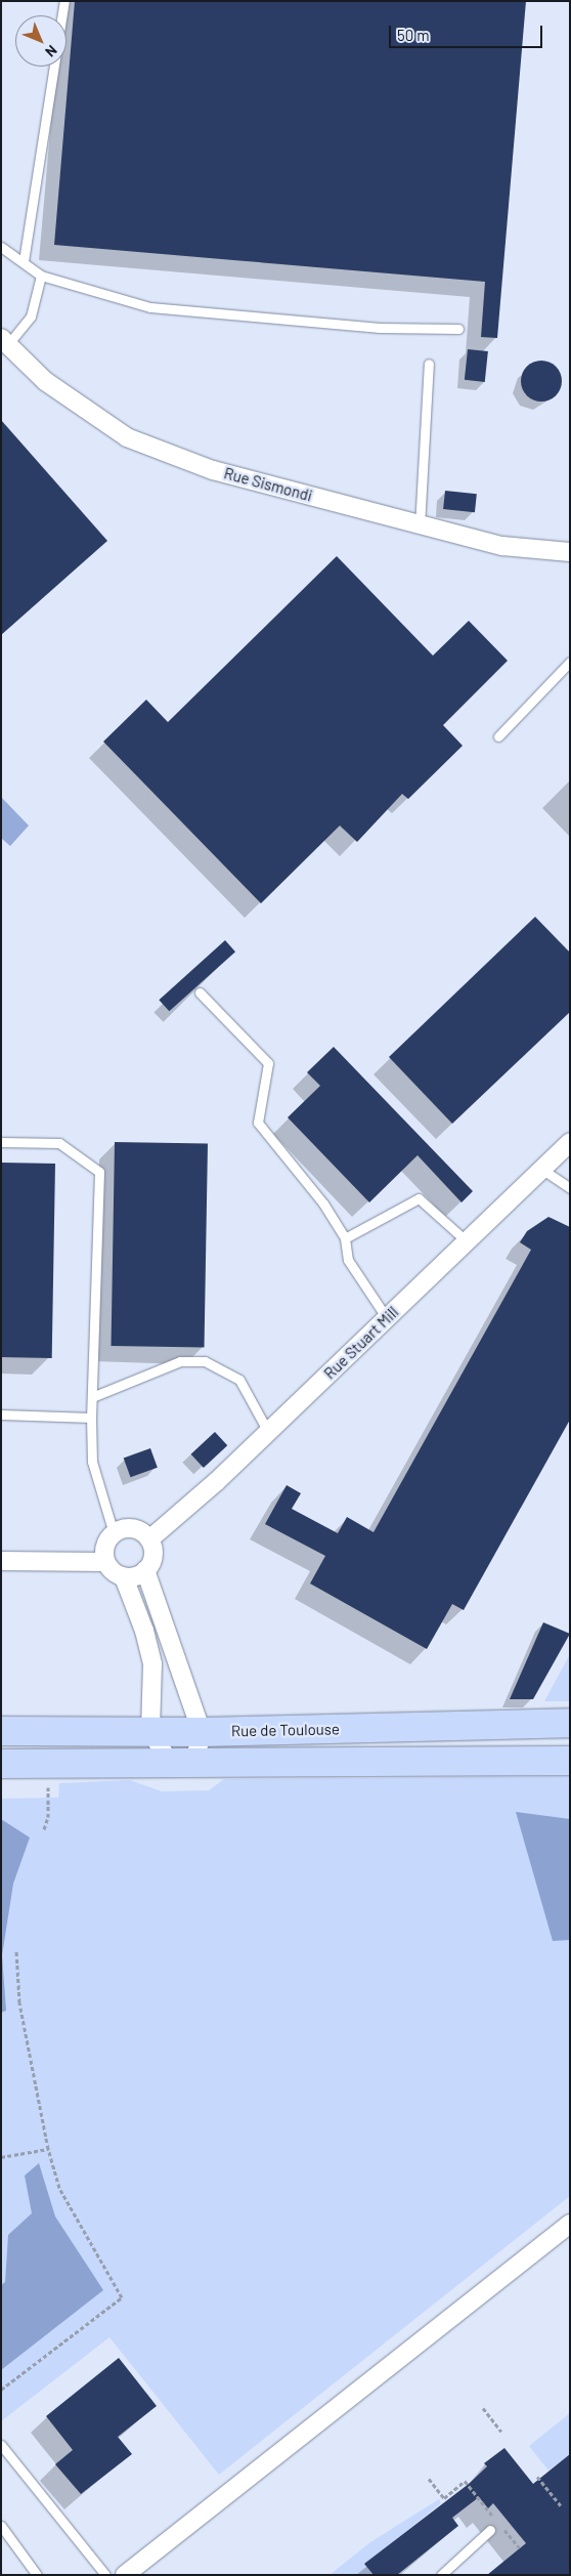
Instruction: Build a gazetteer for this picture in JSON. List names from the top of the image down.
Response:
{
  "streets": {
    "main road": ["Rue de Toulouse"],
    "street": ["Rue Sismondi", "Rue Stuart Mill"]
  },
  "scale_bar": "50 m",
  "north": "bottom right"
}
